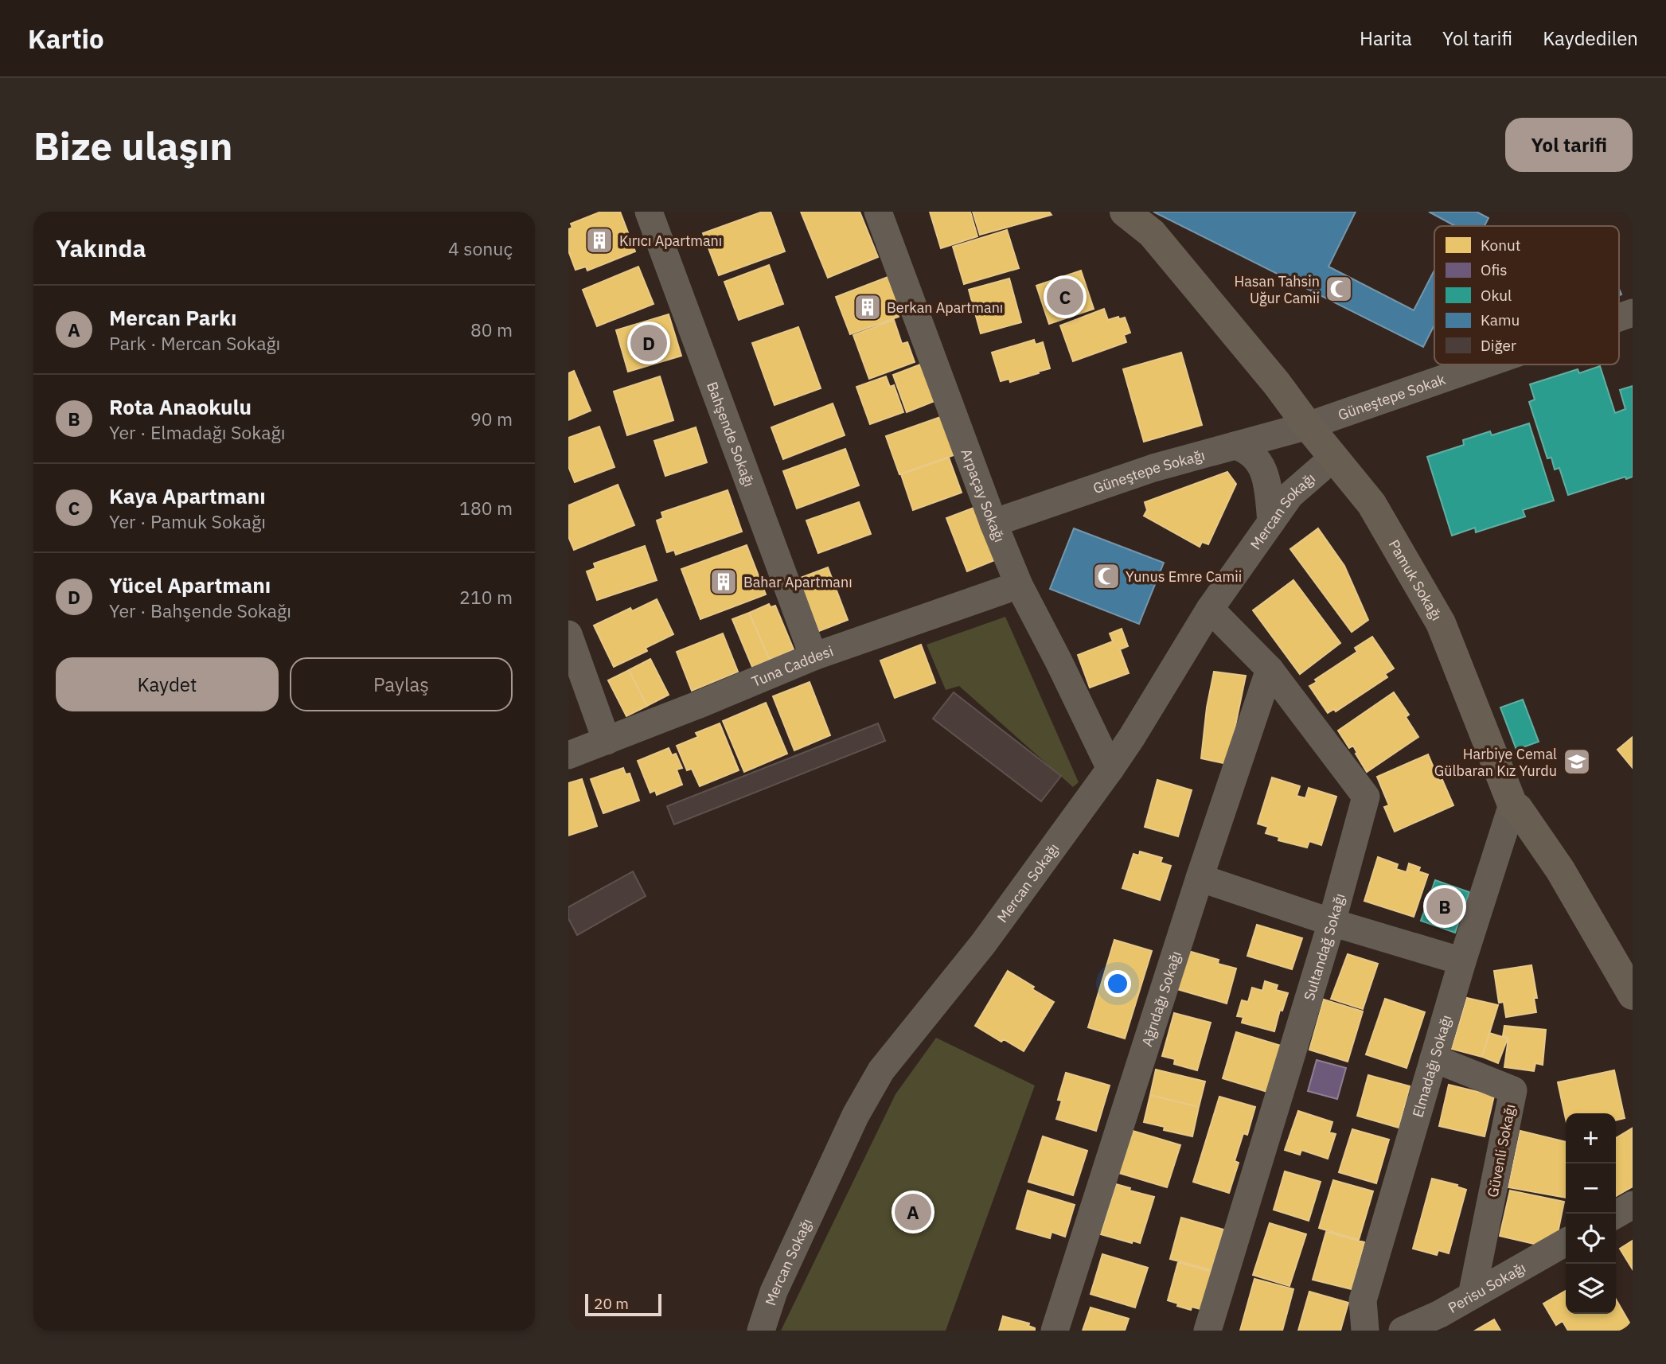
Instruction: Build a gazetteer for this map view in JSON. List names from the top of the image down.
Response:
{
  "streets": {
    "street": [
      "Güneştepe Sokak",
      "Bahşende Sokağı",
      "Güneştepe Sokağı",
      "Arpaçay Sokağı",
      "Mercan Sokağı",
      "Pamuk Sokağı",
      "Tuna Caddesi",
      "Sultandağ Sokağı",
      "Ağrıdağı Sokağı",
      "Elmadağı Sokağı",
      "Güvenli Sokağı",
      "Perisu Sokağı"
    ]
  },
  "crossings": [
    ["Güneştepe Sokak", "Güneştepe Sokağı"],
    ["Güneştepe Sokak", "Pamuk Sokağı"],
    ["Bahşende Sokağı", "Tuna Caddesi"],
    ["Güneştepe Sokağı", "Arpaçay Sokağı"],
    ["Güneştepe Sokağı", "Pamuk Sokağı"],
    ["Arpaçay Sokağı", "Mercan Sokağı"],
    ["Arpaçay Sokağı", "Tuna Caddesi"],
    ["Mercan Sokağı", "Pamuk Sokağı"],
    ["Mercan Sokağı", "Sultandağ Sokağı"],
    ["Pamuk Sokağı", "Elmadağı Sokağı"],
    ["Sultandağ Sokağı", "Ağrıdağı Sokağı"],
    ["Elmadağı Sokağı", "Güvenli Sokağı"],
    ["Güvenli Sokağı", "Perisu Sokağı"]
  ],
  "places": {
    "building": ["Kırıcı Apartmanı", "Berkan Apartmanı", "Bahar Apartmanı"],
    "mosque": ["Hasan Tahsin Uğur Camii", "Yunus Emre Camii"],
    "school or university": ["Harbiye Cemal Gülbaran Kız Yurdu"]
  },
  "legend": [
    "Konut",
    "Ofis",
    "Okul",
    "Kamu",
    "Diğer"
  ],
  "scale_bar": "20 m",
  "page": {
    "header": "Kartio",
    "nav": ["Harita", "Yol tarifi", "Kaydedilen"],
    "buttons": [
      "Yol tarifi",
      ["Kaydet", "Paylaş"]
    ],
    "title": "Bize ulaşın",
    "heading": ["Yakında", "4 sonuç"],
    "pins": [
      "C",
      "D",
      "B",
      "A"
    ],
    "list": [
      {
        "mark": "A",
        "name": "Mercan Parkı",
        "note": "Park · Mercan Sokağı",
        "value": "80 m"
      },
      {
        "mark": "B",
        "name": "Rota Anaokulu",
        "note": "Yer · Elmadağı Sokağı",
        "value": "90 m"
      },
      {
        "mark": "C",
        "name": "Kaya Apartmanı",
        "note": "Yer · Pamuk Sokağı",
        "value": "180 m"
      },
      {
        "mark": "D",
        "name": "Yücel Apartmanı",
        "note": "Yer · Bahşende Sokağı",
        "value": "210 m"
      }
    ],
    "map_buttons": ["+", "−"],
    "scale": "20 m"
  }
}
